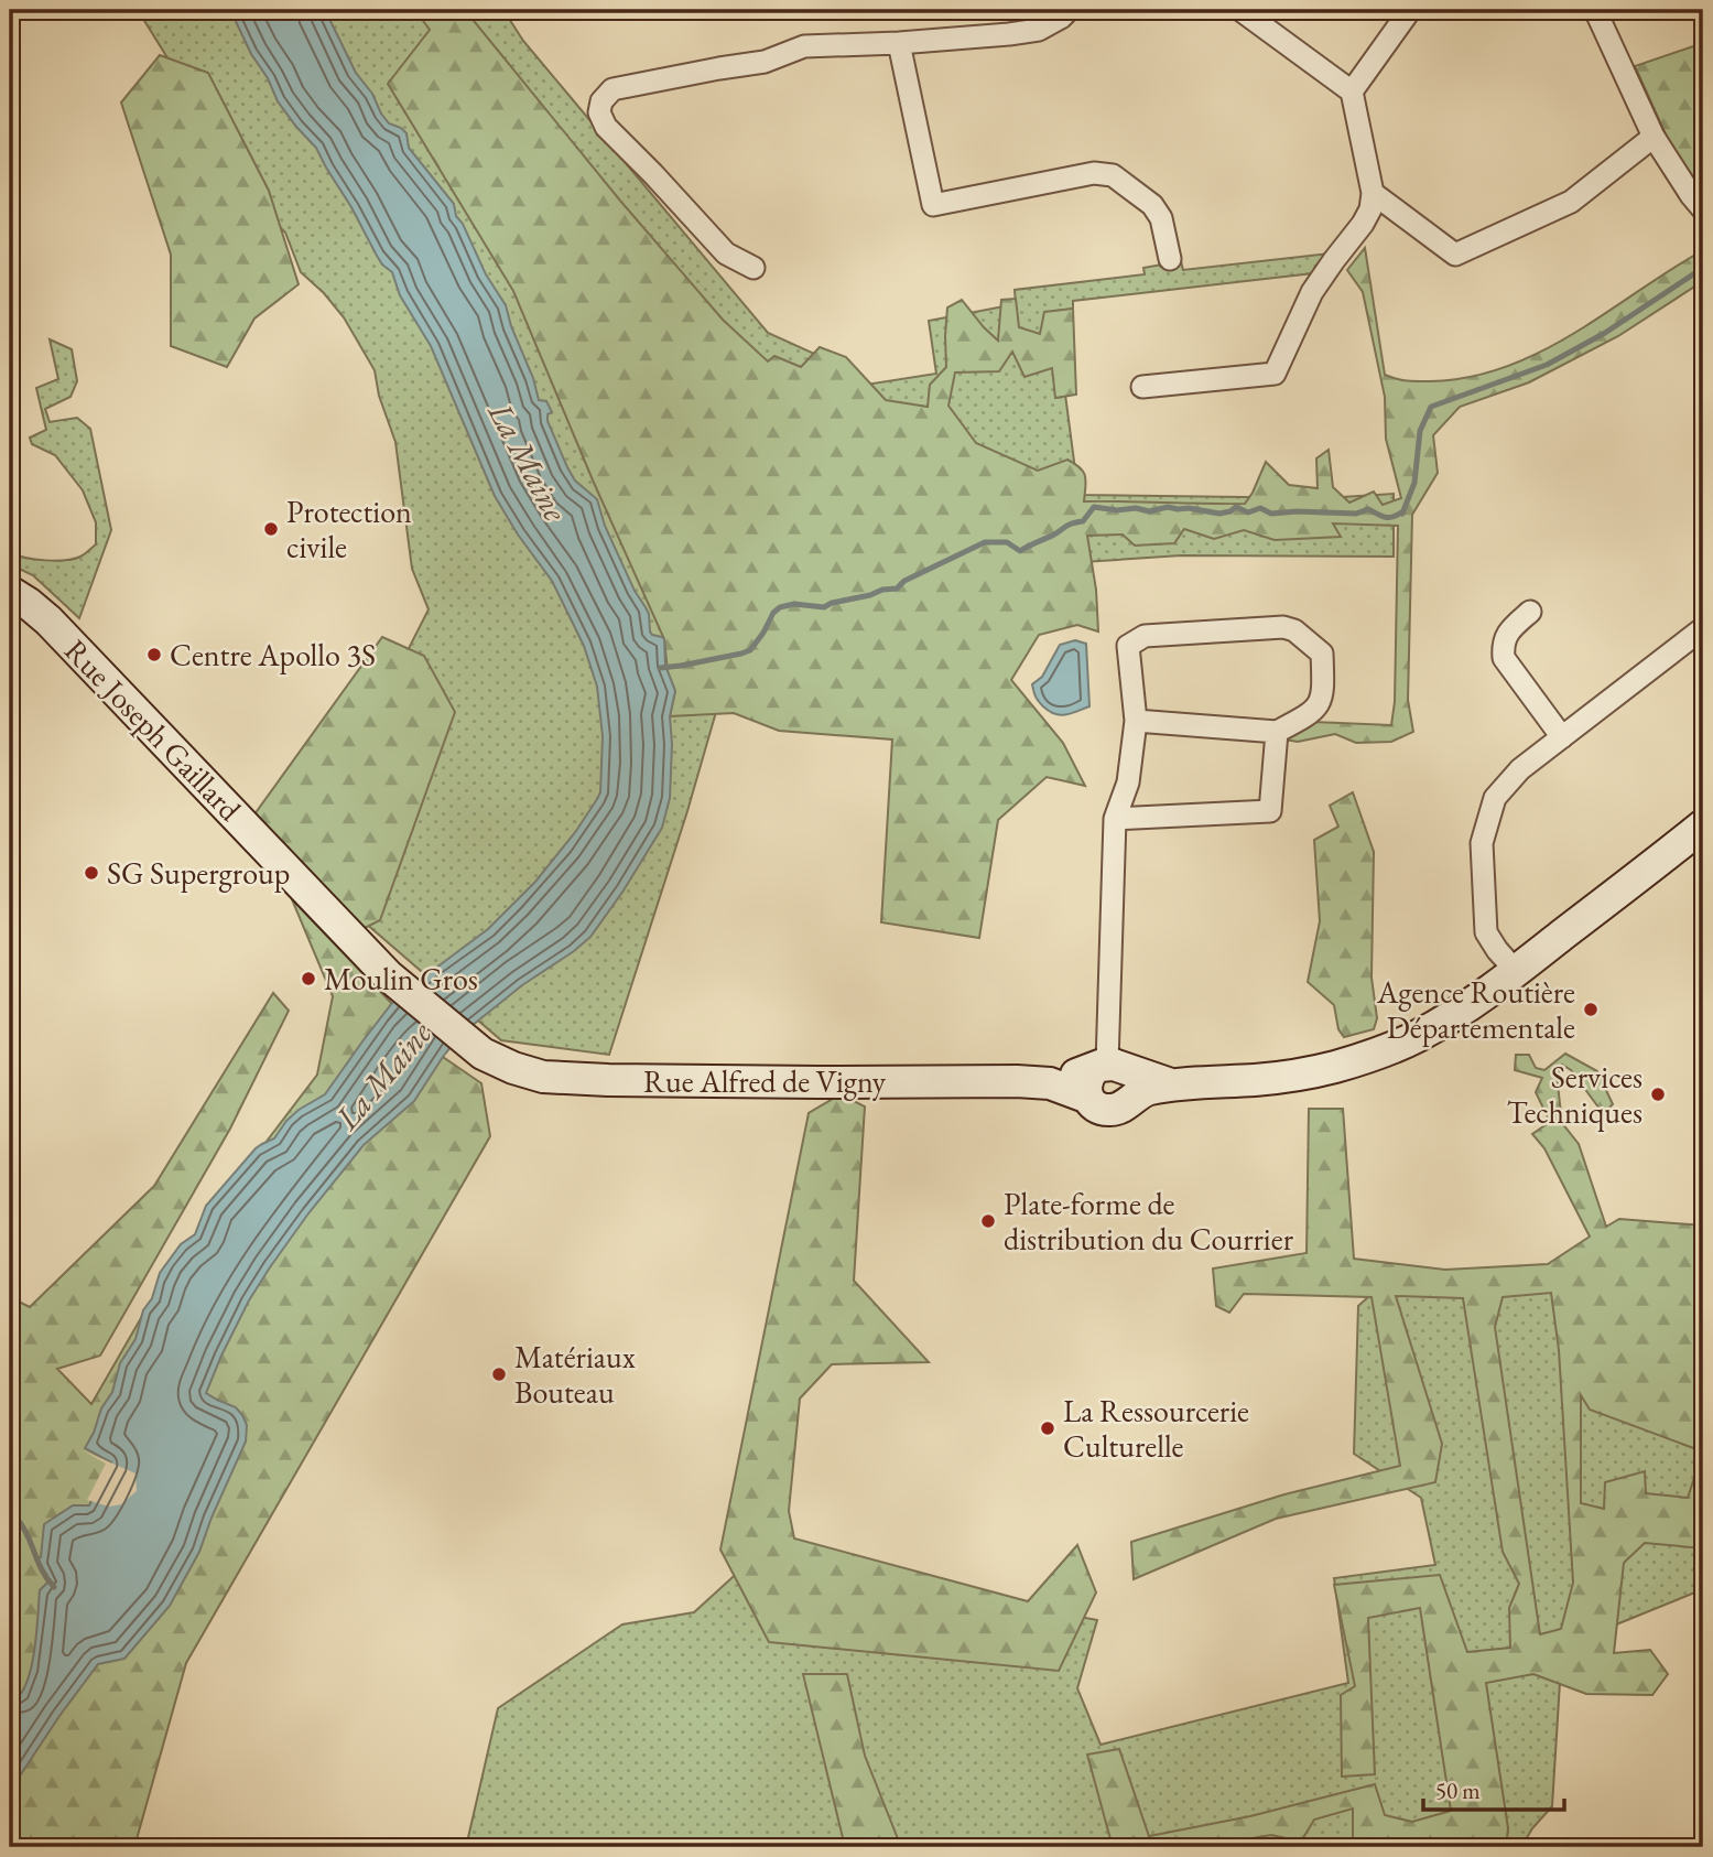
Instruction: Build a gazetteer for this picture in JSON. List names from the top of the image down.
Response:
{
  "streets": {
    "main road": ["Rue Joseph Gaillard", "Rue Alfred de Vigny"]
  },
  "crossings": [
    ["Rue Joseph Gaillard", "Rue Alfred de Vigny"]
  ],
  "water": ["La Maine"],
  "places": [
    "Protection civile",
    "Centre Apollo 3S",
    "SG Supergroup",
    "Moulin Gros",
    "Agence Routière Départementale",
    "Services Techniques",
    "Plate-forme de distribution du Courrier",
    "Matériaux Bouteau",
    "La Ressourcerie Culturelle"
  ],
  "scale_bar": "50 m"
}
